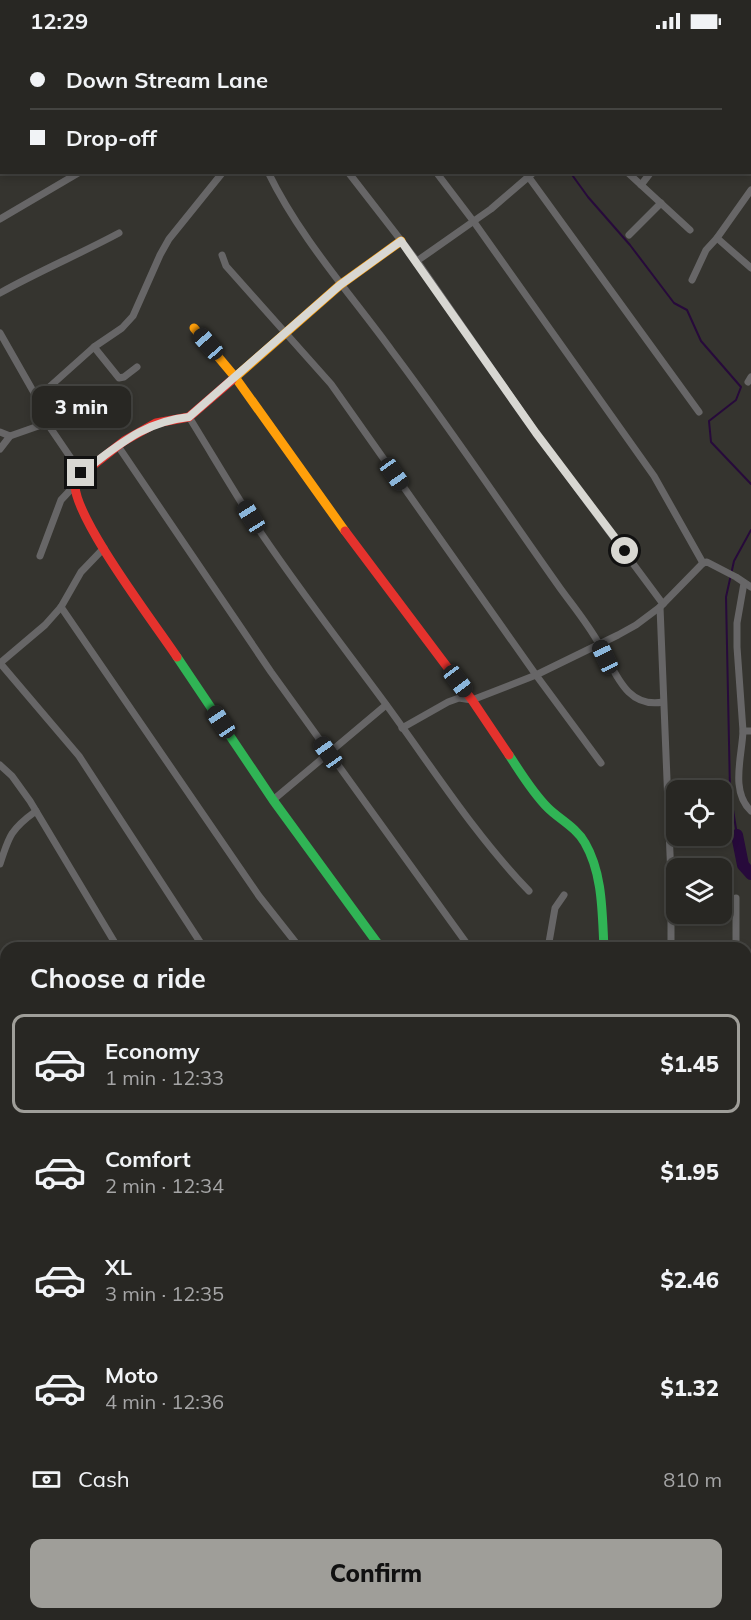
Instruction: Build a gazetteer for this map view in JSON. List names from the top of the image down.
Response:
{
  "page": {
    "status": "12:29",
    "banner": ["Down Stream Lane", "Drop-off"],
    "bubble": "3 min",
    "heading": "Choose a ride",
    "list": [
      {
        "name": "Economy",
        "note": "1 min · 12:33",
        "value": "$1.45"
      },
      {
        "name": "Comfort",
        "note": "2 min · 12:34",
        "value": "$1.95"
      },
      {
        "name": "XL",
        "note": "3 min · 12:35",
        "value": "$2.46"
      },
      {
        "name": "Moto",
        "note": "4 min · 12:36",
        "value": "$1.32"
      }
    ],
    "pay": ["Cash", "810 m"],
    "buttons": "Confirm"
  }
}
